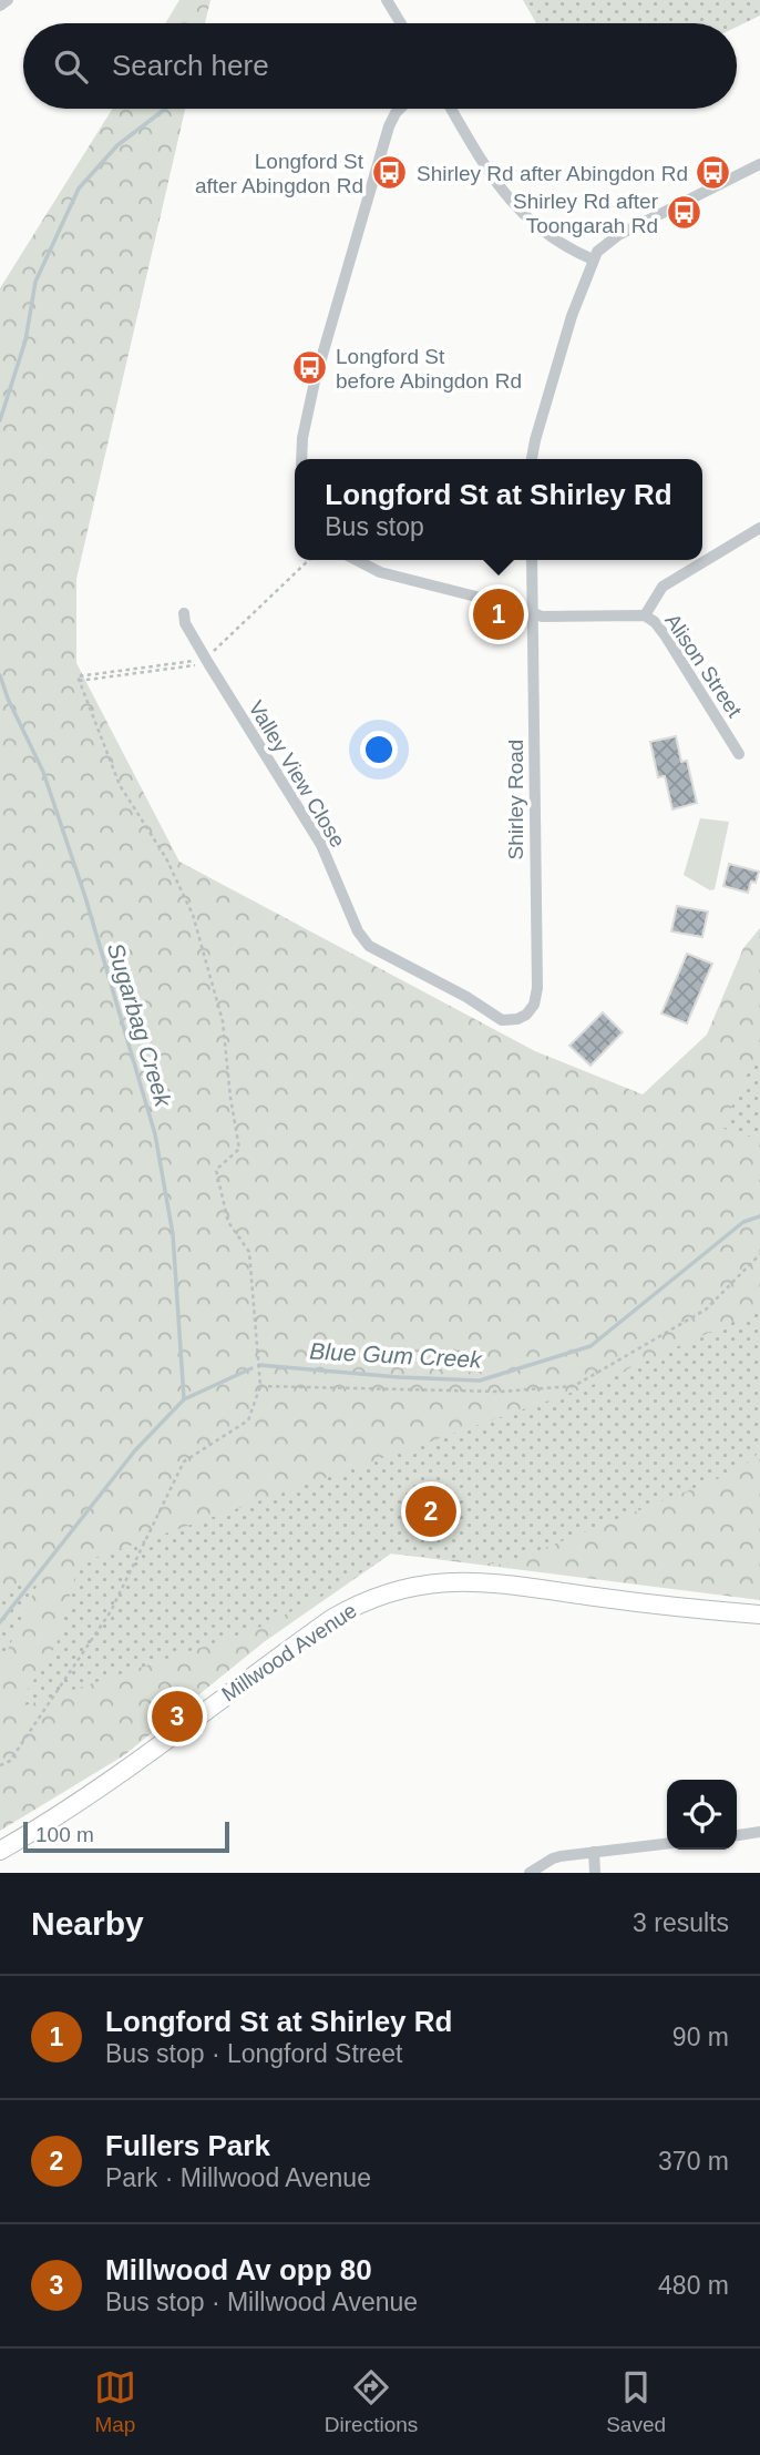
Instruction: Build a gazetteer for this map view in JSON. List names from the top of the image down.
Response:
{
  "streets": {
    "main road": ["Millwood Avenue"],
    "street": ["Alison Street", "Valley View Close", "Shirley Road"]
  },
  "crossings": [
    ["Alison Street", "Shirley Road"],
    ["Valley View Close", "Shirley Road"]
  ],
  "water": ["Sugarbag Creek", "Blue Gum Creek"],
  "places": {
    "bus stop": [
      "Longford St after Abingdon Rd",
      "Shirley Rd after Abingdon Rd",
      "Shirley Rd after Toongarah Rd",
      "Longford St before Abingdon Rd"
    ]
  },
  "scale_bar": "100 m",
  "page": {
    "search": "Search here",
    "popup": ["Longford St at Shirley Rd", "Bus stop"],
    "pins": ["1", "2", "3"],
    "scale": "100 m",
    "heading": ["Nearby", "3 results"],
    "list": [
      {
        "mark": "1",
        "name": "Longford St at Shirley Rd",
        "note": "Bus stop · Longford Street",
        "value": "90 m"
      },
      {
        "mark": "2",
        "name": "Fullers Park",
        "note": "Park · Millwood Avenue",
        "value": "370 m"
      },
      {
        "mark": "3",
        "name": "Millwood Av opp 80",
        "note": "Bus stop · Millwood Avenue",
        "value": "480 m"
      }
    ],
    "nav": ["Map", "Directions", "Saved"]
  }
}
